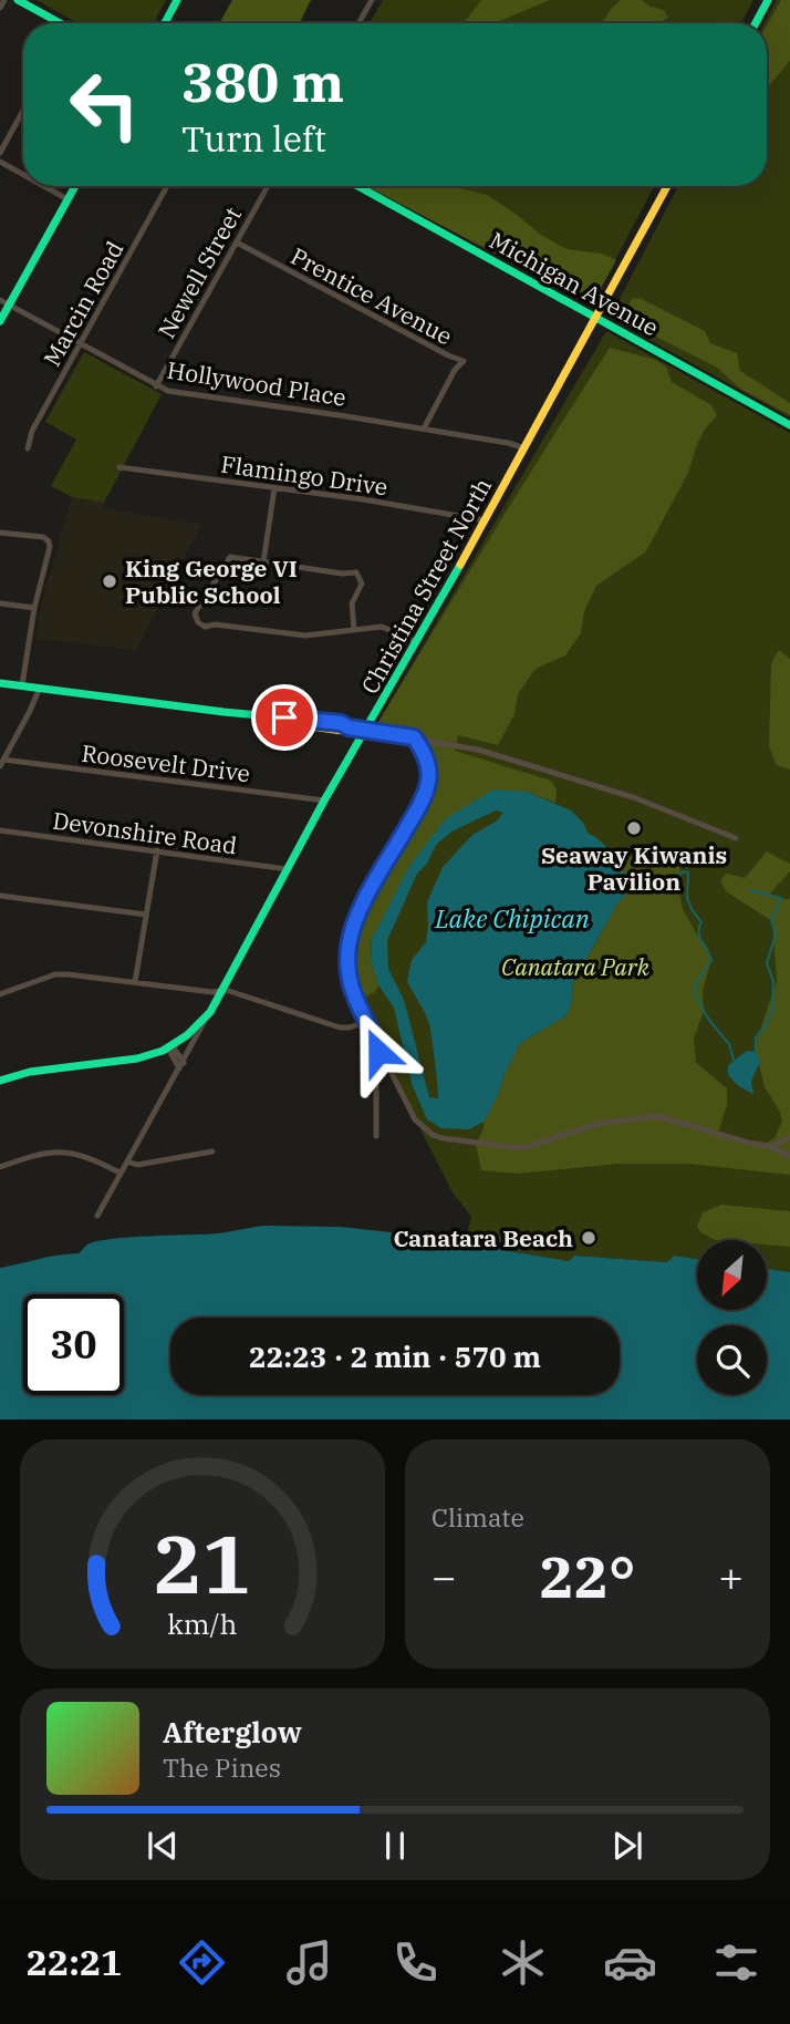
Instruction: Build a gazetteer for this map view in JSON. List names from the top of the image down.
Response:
{
  "streets": {
    "main road": ["Michigan Avenue", "Christina Street North"],
    "street": [
      "Newell Street",
      "Prentice Avenue",
      "Marcin Road",
      "Hollywood Place",
      "Flamingo Drive",
      "Roosevelt Drive",
      "Devonshire Road"
    ]
  },
  "crossings": [
    ["Newell Street", "Prentice Avenue"],
    ["Newell Street", "Hollywood Place"],
    ["Michigan Avenue", "Christina Street North"],
    ["Prentice Avenue", "Hollywood Place"],
    ["Marcin Road", "Hollywood Place"],
    ["Hollywood Place", "Christina Street North"],
    ["Flamingo Drive", "Christina Street North"],
    ["Christina Street North", "Roosevelt Drive"],
    ["Christina Street North", "Devonshire Road"]
  ],
  "water": ["Lake Chipican"],
  "parks": ["Canatara Park"],
  "places": ["King George VI Public School", "Seaway Kiwanis Pavilion", "Canatara Beach"],
  "north": "bottom left",
  "page": {
    "turn": ["380 m", "Turn left"],
    "limit": "30",
    "trip": "22:23 · 2 min · 570 m",
    "tile": "Climate",
    "heat": ["−", "22°", "+"],
    "song": ["Afterglow", "The Pines"],
    "tabs": "22:21",
    "gauge": ["21", "km/h"]
  }
}
